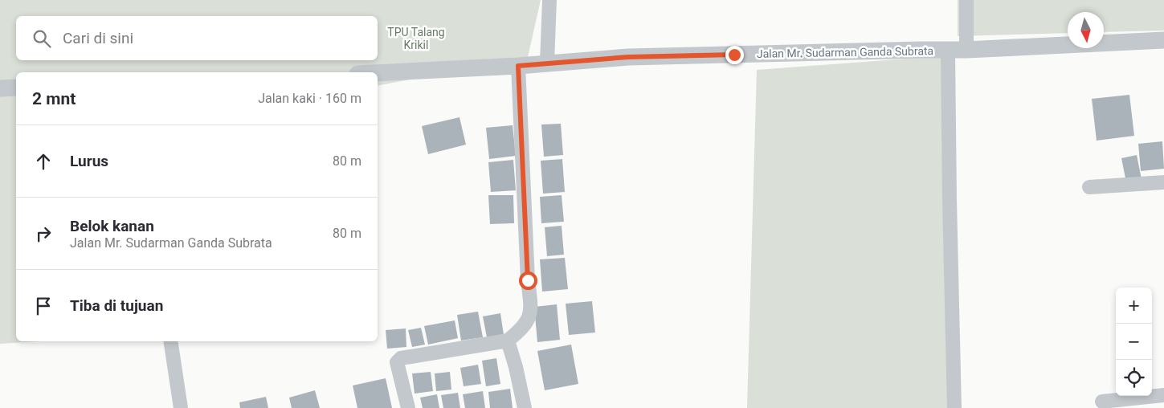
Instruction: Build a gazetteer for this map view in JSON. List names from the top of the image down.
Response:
{
  "streets": {
    "street": ["Jalan Mr. Sudarman Ganda Subrata"]
  },
  "parks": ["TPU Talang Krikil"],
  "north": "bottom",
  "page": {
    "search": "Cari di sini",
    "heading": ["2 mnt", "Jalan kaki · 160 m"],
    "list": [
      ["Lurus", "80 m"],
      ["Belok kanan", "Jalan Mr. Sudarman Ganda Subrata", "80 m"],
      "Tiba di tujuan"
    ],
    "map_buttons": ["+", "−"]
  }
}
